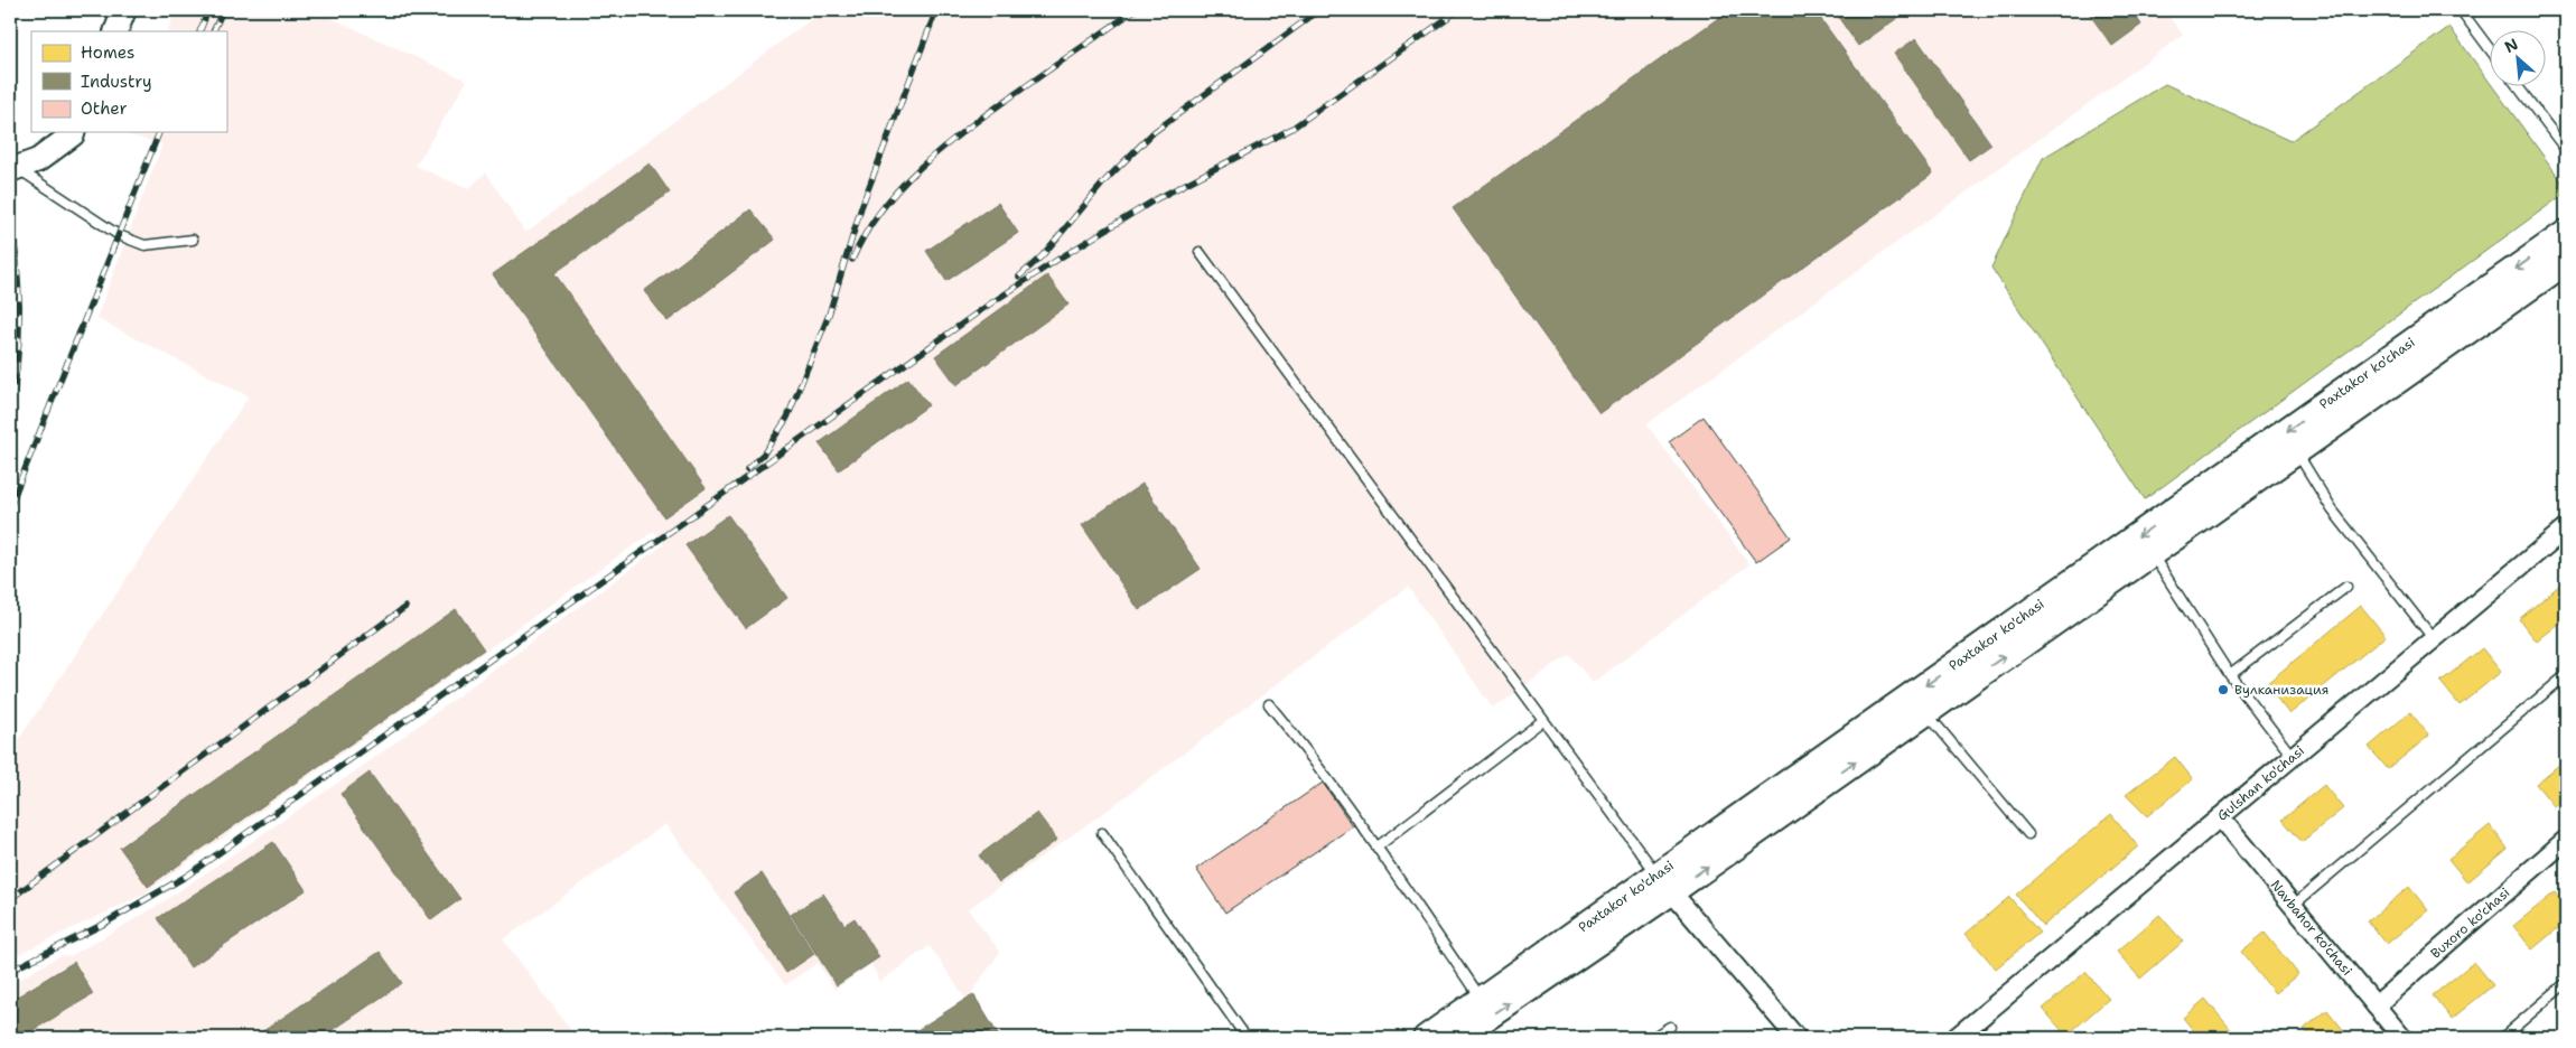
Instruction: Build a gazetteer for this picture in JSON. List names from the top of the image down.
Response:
{
  "streets": {
    "main road": ["Paxtakor ko'chasi"],
    "street": ["Gulshan ko'chasi", "Buxoro ko'chasi", "Navbahor ko'chasi"]
  },
  "crossings": [
    ["Gulshan ko'chasi", "Navbahor ko'chasi"],
    ["Buxoro ko'chasi", "Navbahor ko'chasi"]
  ],
  "places": ["Вулканизация"],
  "legend": ["Homes", "Industry", "Other"],
  "north": "top left"
}
